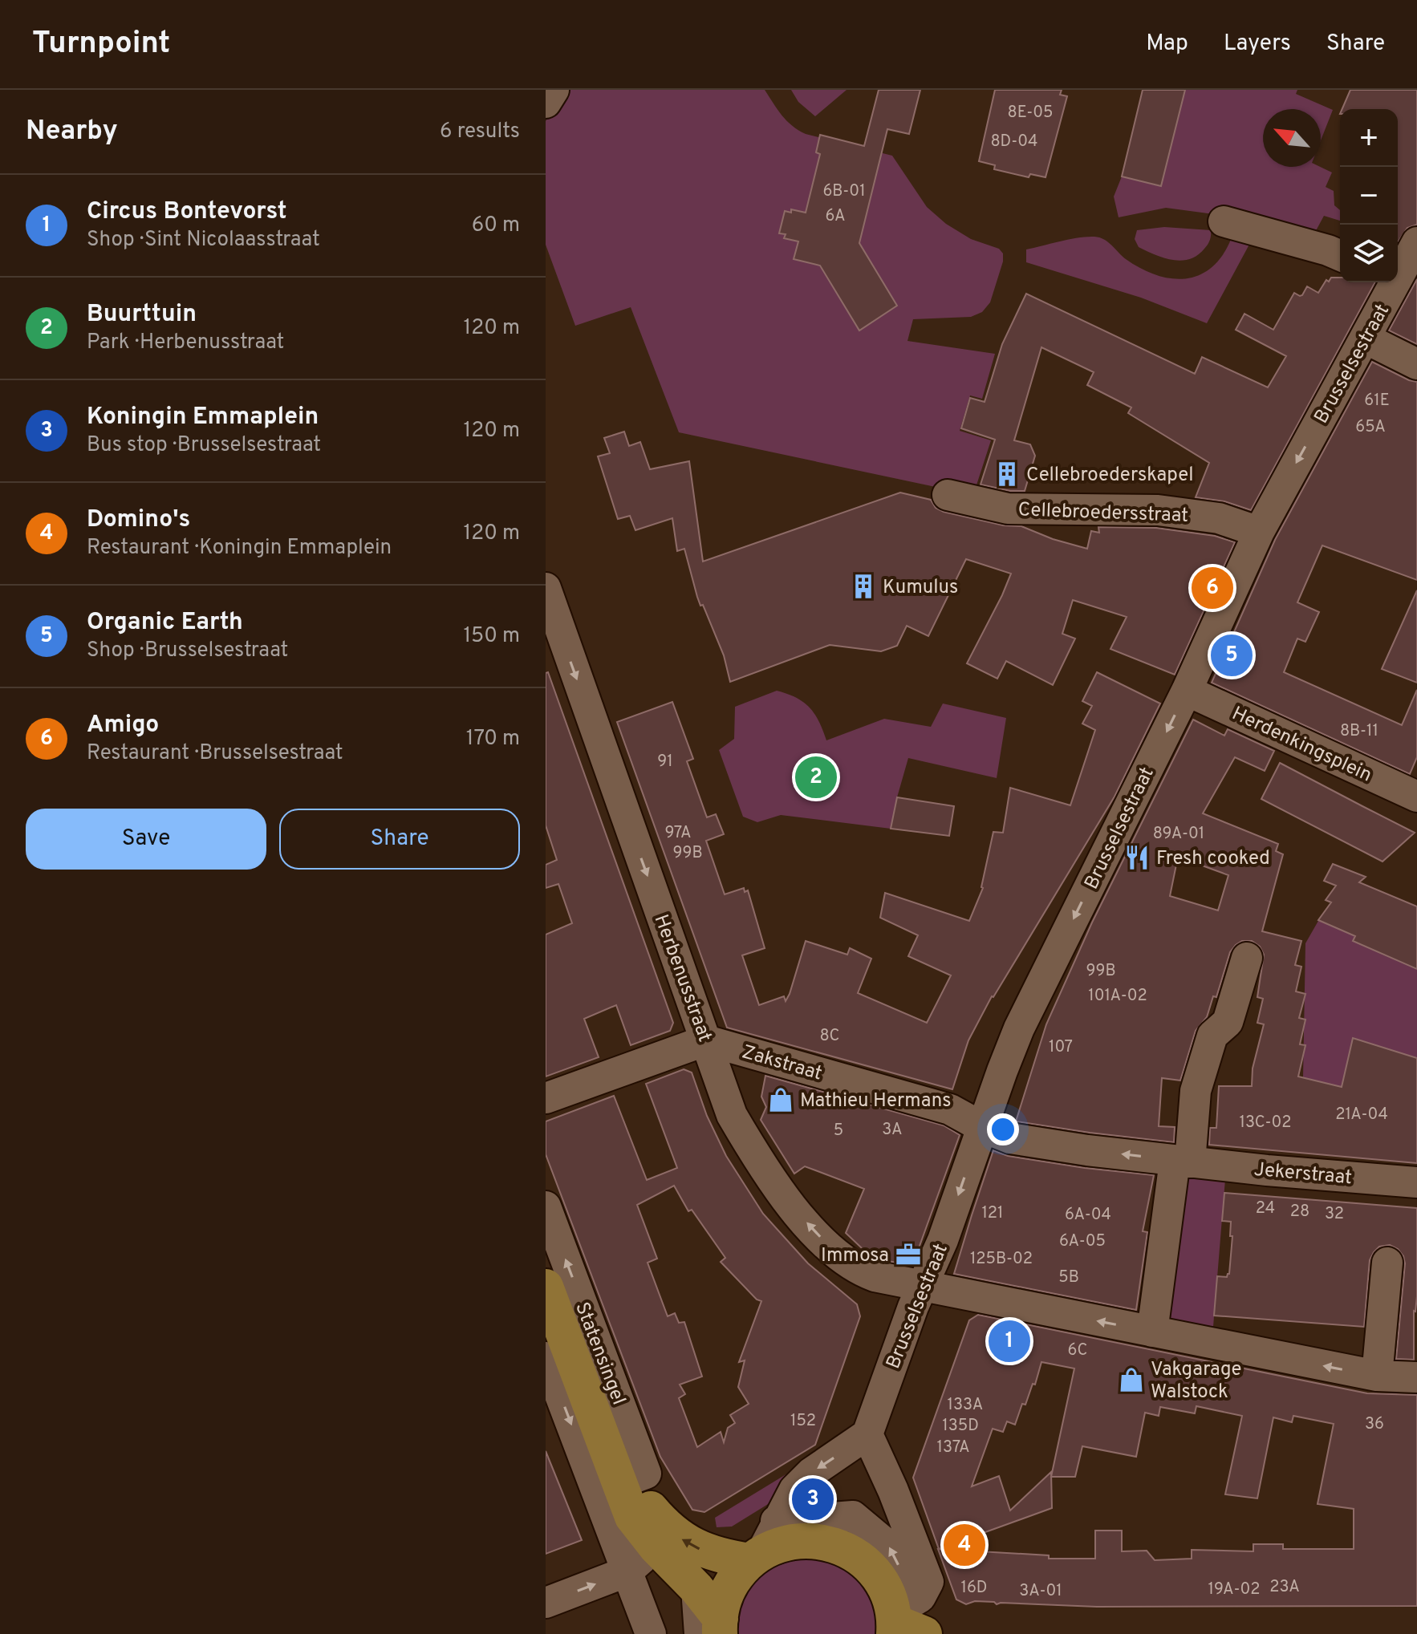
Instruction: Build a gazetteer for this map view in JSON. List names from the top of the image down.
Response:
{
  "streets": {
    "main road": ["Statensingel"],
    "street": [
      "Brusselsestraat",
      "Cellebroedersstraat",
      "Herdenkingsplein",
      "Herbenusstraat",
      "Zakstraat",
      "Jekerstraat"
    ]
  },
  "crossings": [
    ["Brusselsestraat", "Cellebroedersstraat"],
    ["Brusselsestraat", "Herdenkingsplein"],
    ["Brusselsestraat", "Herbenusstraat"],
    ["Brusselsestraat", "Zakstraat"],
    ["Brusselsestraat", "Jekerstraat"],
    ["Herbenusstraat", "Zakstraat"],
    ["Zakstraat", "Jekerstraat"]
  ],
  "one_way": ["Jekerstraat"],
  "places": {
    "building": ["Cellebroederskapel", "Kumulus"],
    "restaurant": ["Fresh cooked"],
    "shop": ["Mathieu Hermans", "Vakgarage Walstock"],
    "office": ["Immosa"]
  },
  "house_numbers": [
    "8E-05",
    "8D-04",
    "6B-01",
    "6A",
    "61E",
    "65A",
    "8B-11",
    "91",
    "97A",
    "89A-01",
    "99B",
    "99B",
    "101A-02",
    "8C",
    "107",
    "21A-04",
    "13C-02",
    "3A",
    "5",
    "24",
    "28",
    "121",
    "32",
    "6A-04",
    "6A-05",
    "125B-02",
    "5B",
    "6C",
    "133A",
    "152",
    "36",
    "135D",
    "137A",
    "23A",
    "16D",
    "19A-02",
    "3A-01"
  ],
  "north": "top left",
  "page": {
    "header": "Turnpoint",
    "nav": ["Map", "Layers", "Share"],
    "heading": ["Nearby", "6 results"],
    "map_buttons": ["+", "−"],
    "list": [
      {
        "mark": "1",
        "name": "Circus Bontevorst",
        "note": "Shop · Sint Nicolaasstraat",
        "value": "60 m"
      },
      {
        "mark": "2",
        "name": "Buurttuin",
        "note": "Park · Herbenusstraat",
        "value": "120 m"
      },
      {
        "mark": "3",
        "name": "Koningin Emmaplein",
        "note": "Bus stop · Brusselsestraat",
        "value": "120 m"
      },
      {
        "mark": "4",
        "name": "Domino's",
        "note": "Restaurant · Koningin Emmaplein",
        "value": "120 m"
      },
      {
        "mark": "5",
        "name": "Organic Earth",
        "note": "Shop · Brusselsestraat",
        "value": "150 m"
      },
      {
        "mark": "6",
        "name": "Amigo",
        "note": "Restaurant · Brusselsestraat",
        "value": "170 m"
      }
    ],
    "pins": [
      "6",
      "5",
      "2",
      "1",
      "3",
      "4"
    ],
    "buttons": ["Save", "Share"]
  }
}
